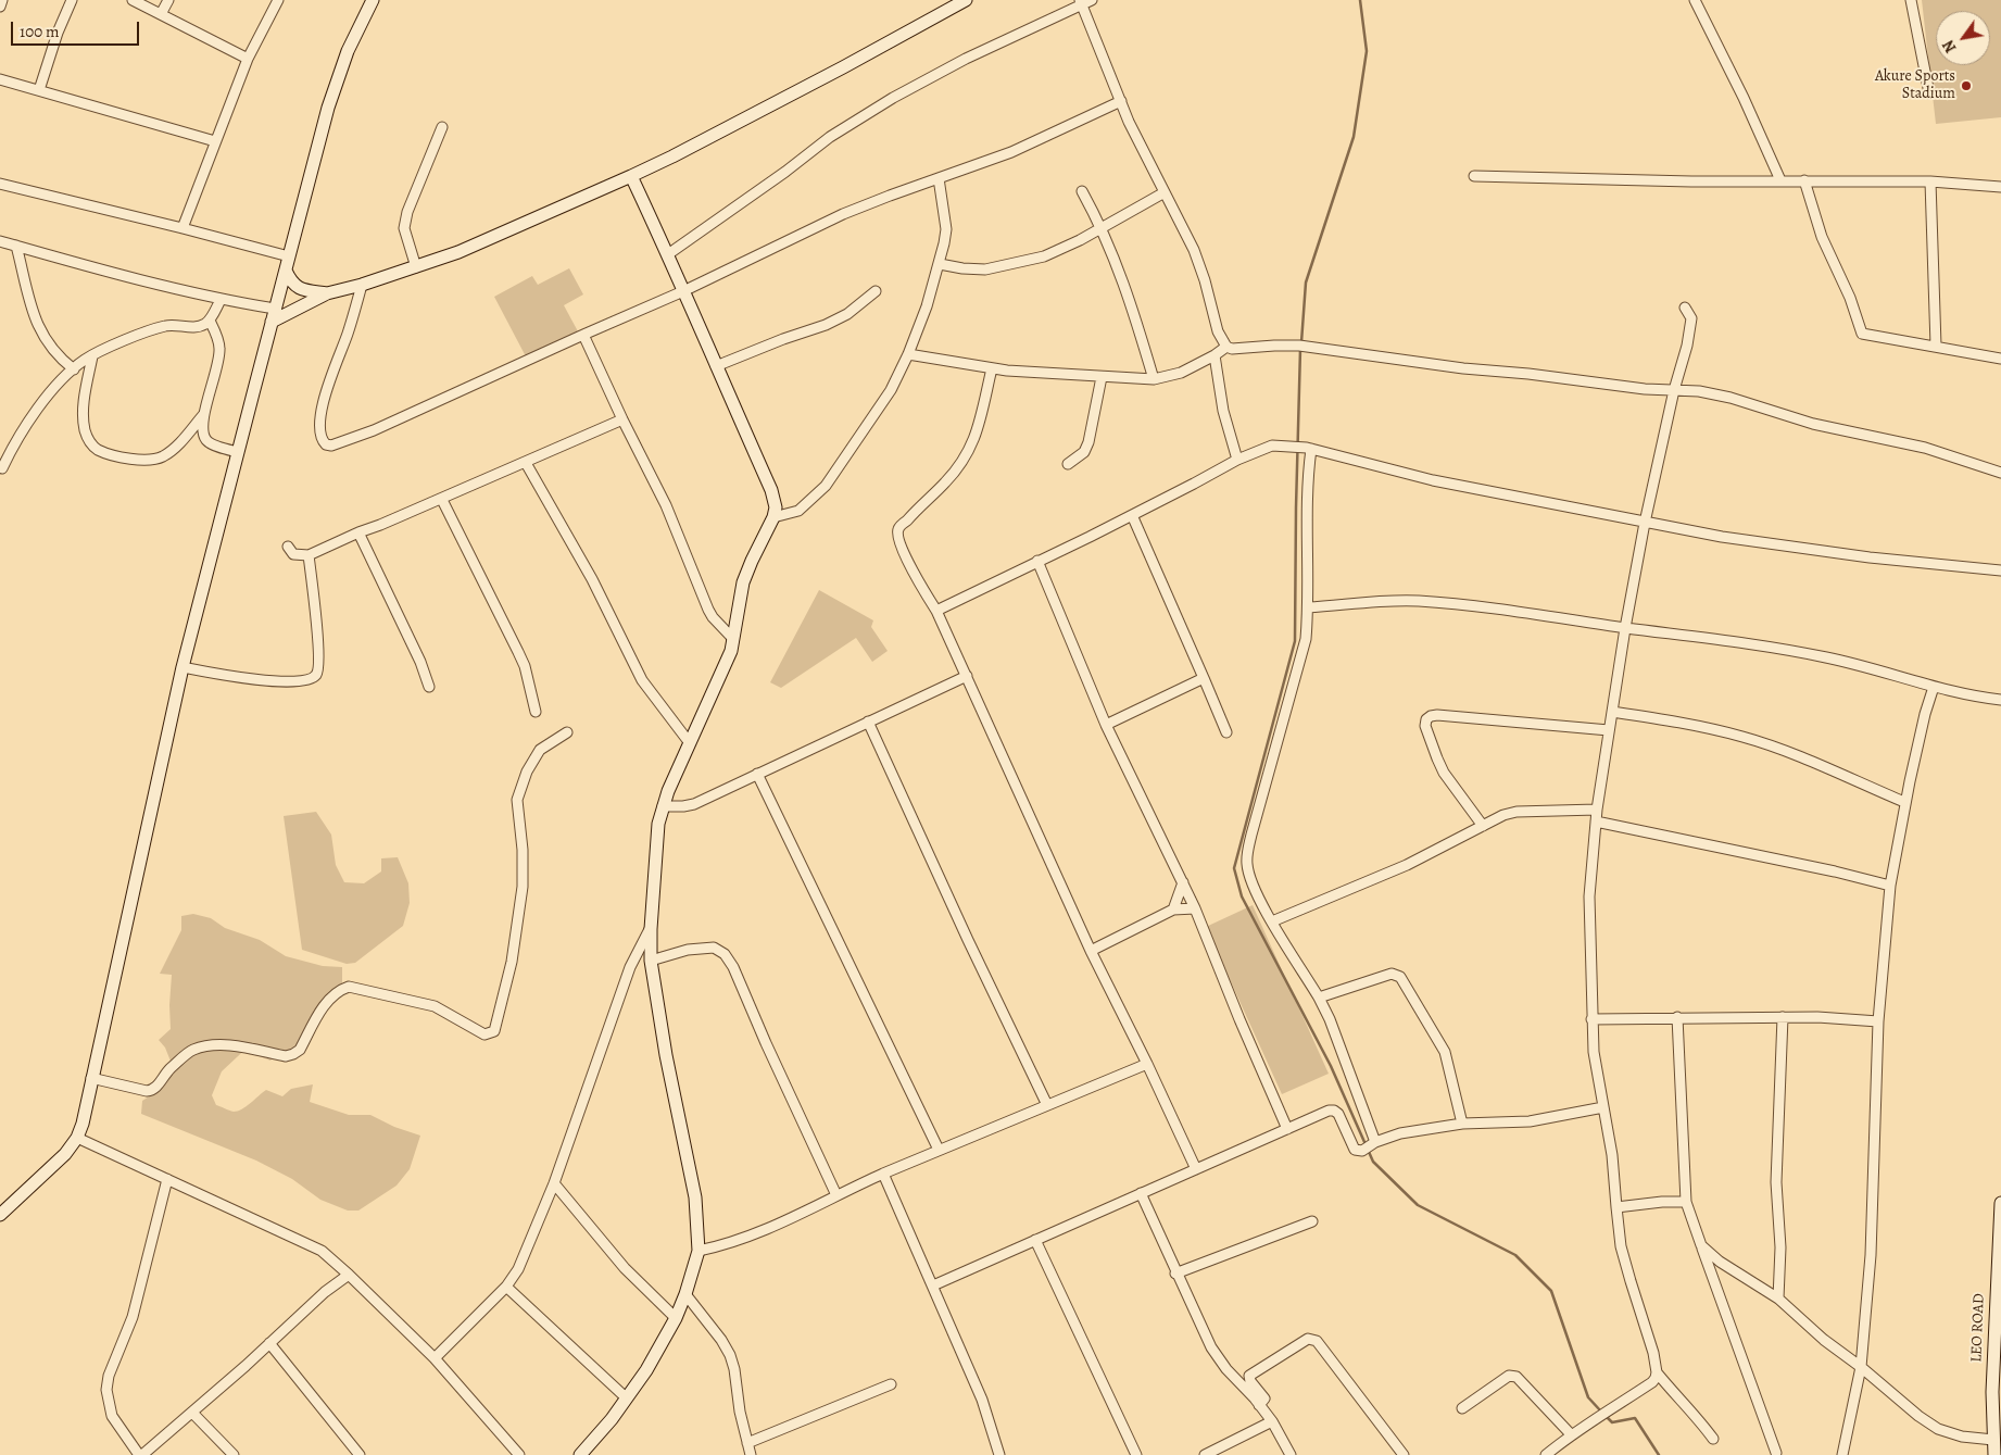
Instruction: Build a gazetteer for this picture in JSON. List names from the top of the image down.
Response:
{
  "streets": {
    "street": ["LEO ROAD"]
  },
  "places": ["Akure Sports Stadium"],
  "scale_bar": "100 m",
  "north": "bottom left"
}
